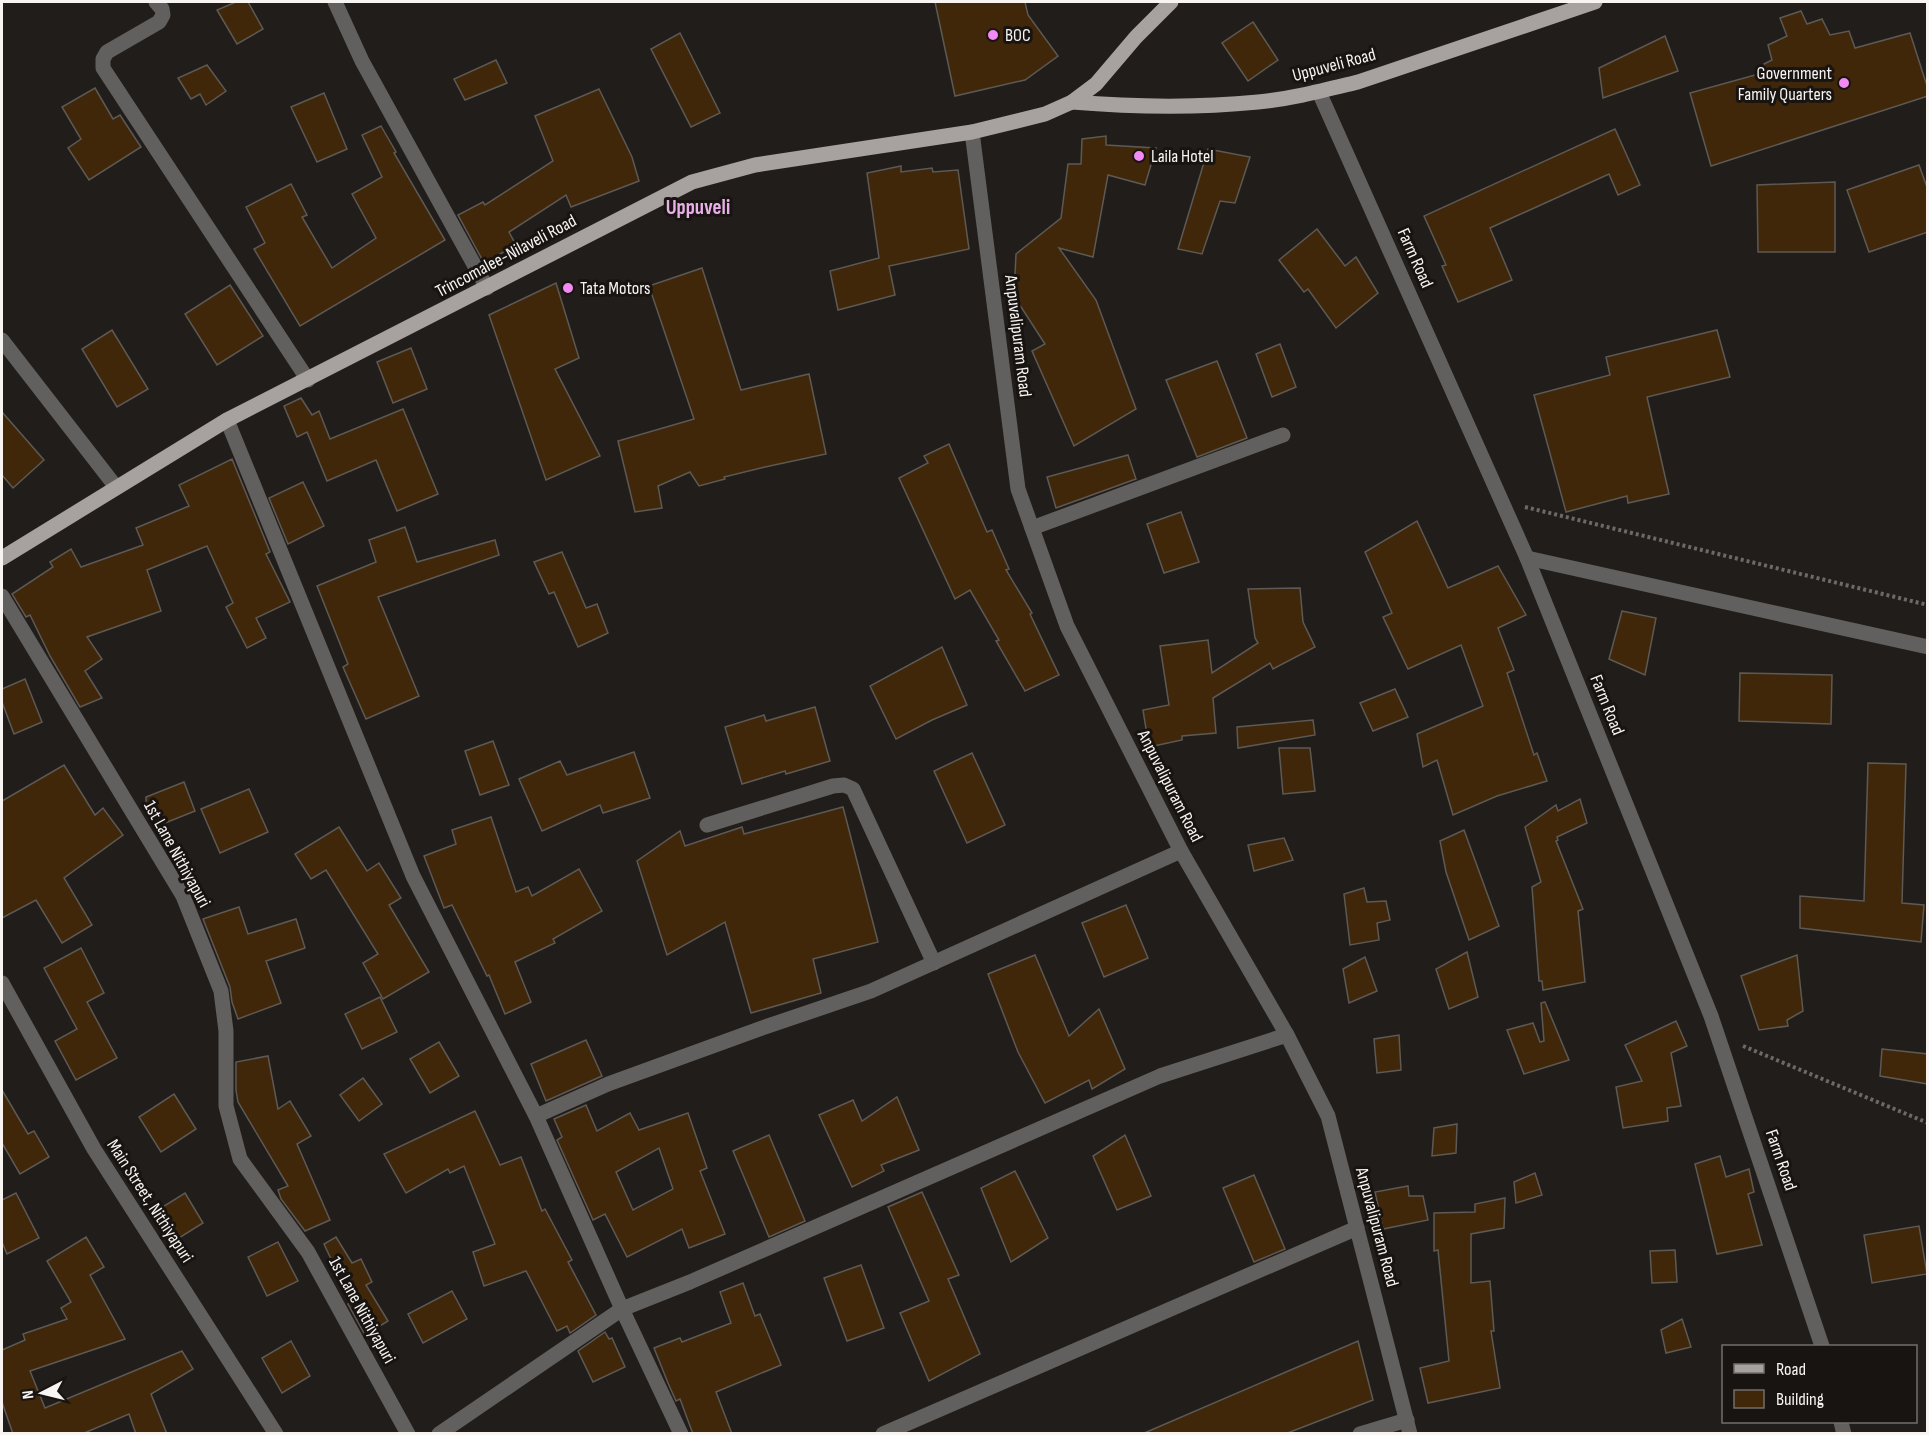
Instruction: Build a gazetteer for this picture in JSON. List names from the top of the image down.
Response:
{
  "streets": {
    "main road": ["Uppuveli Road", "Trincomalee-Nilaveli Road"],
    "street": [
      "Farm Road",
      "Anpuvalipuram Road",
      "1st Lane Nithiyapuri",
      "Main Street, Nithiyapuri"
    ]
  },
  "crossings": [
    ["Uppuveli Road", "Trincomalee-Nilaveli Road"],
    ["Uppuveli Road", "Farm Road"],
    ["Trincomalee-Nilaveli Road", "Anpuvalipuram Road"]
  ],
  "districts": ["Uppuveli"],
  "places": [
    "BOC",
    "Government Family Quarters",
    "Laila Hotel",
    "Tata Motors"
  ],
  "legend": ["Road", "Building"],
  "north": "left"
}
